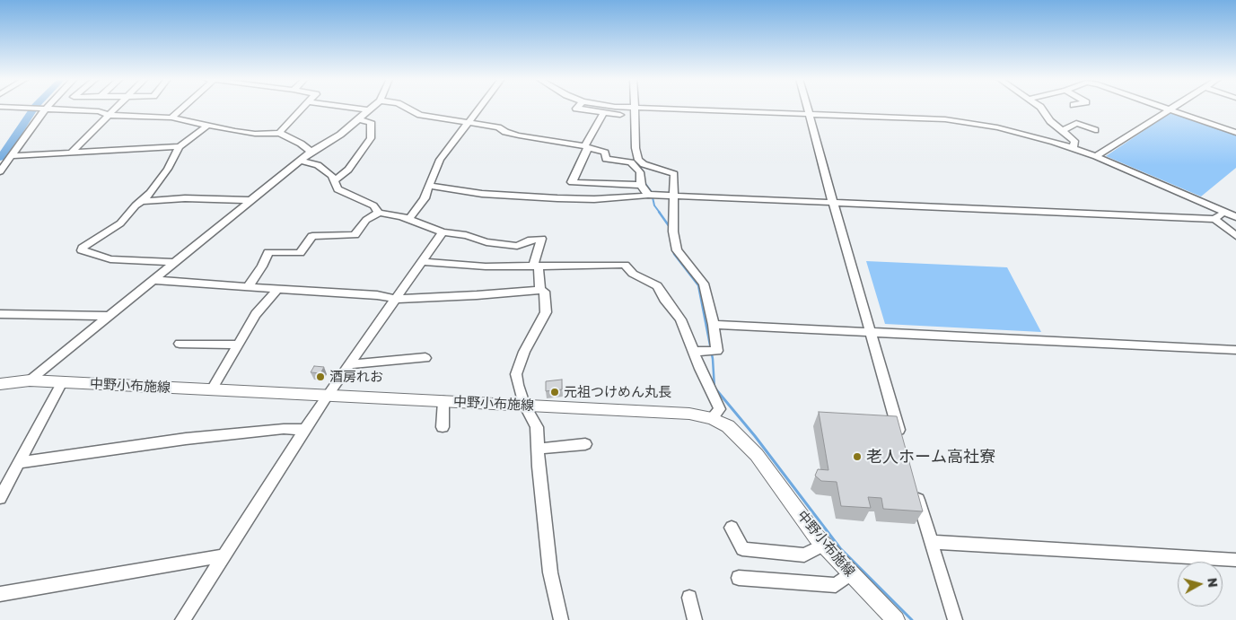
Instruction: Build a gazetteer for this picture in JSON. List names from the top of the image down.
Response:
{
  "streets": {
    "main road": ["中野小布施線"]
  },
  "places": ["酒房れお", "元祖つけめん丸長", "老人ホーム高社寮"],
  "north": "right"
}
